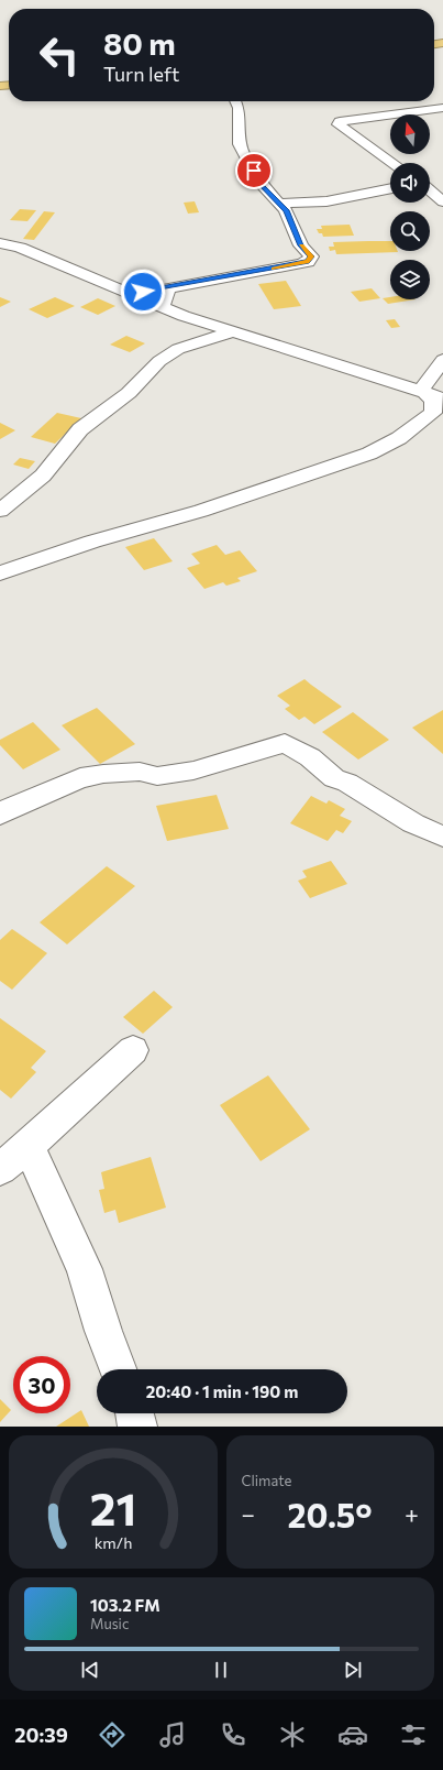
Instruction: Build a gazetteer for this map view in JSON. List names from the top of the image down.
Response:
{
  "north": "top",
  "page": {
    "turn": ["80 m", "Turn left"],
    "limit": "30",
    "trip": "20:40 · 1 min · 190 m",
    "tile": "Climate",
    "heat": ["−", "20.5°", "+"],
    "song": ["103.2 FM", "Music"],
    "tabs": "20:39",
    "gauge": ["21", "km/h"]
  }
}
